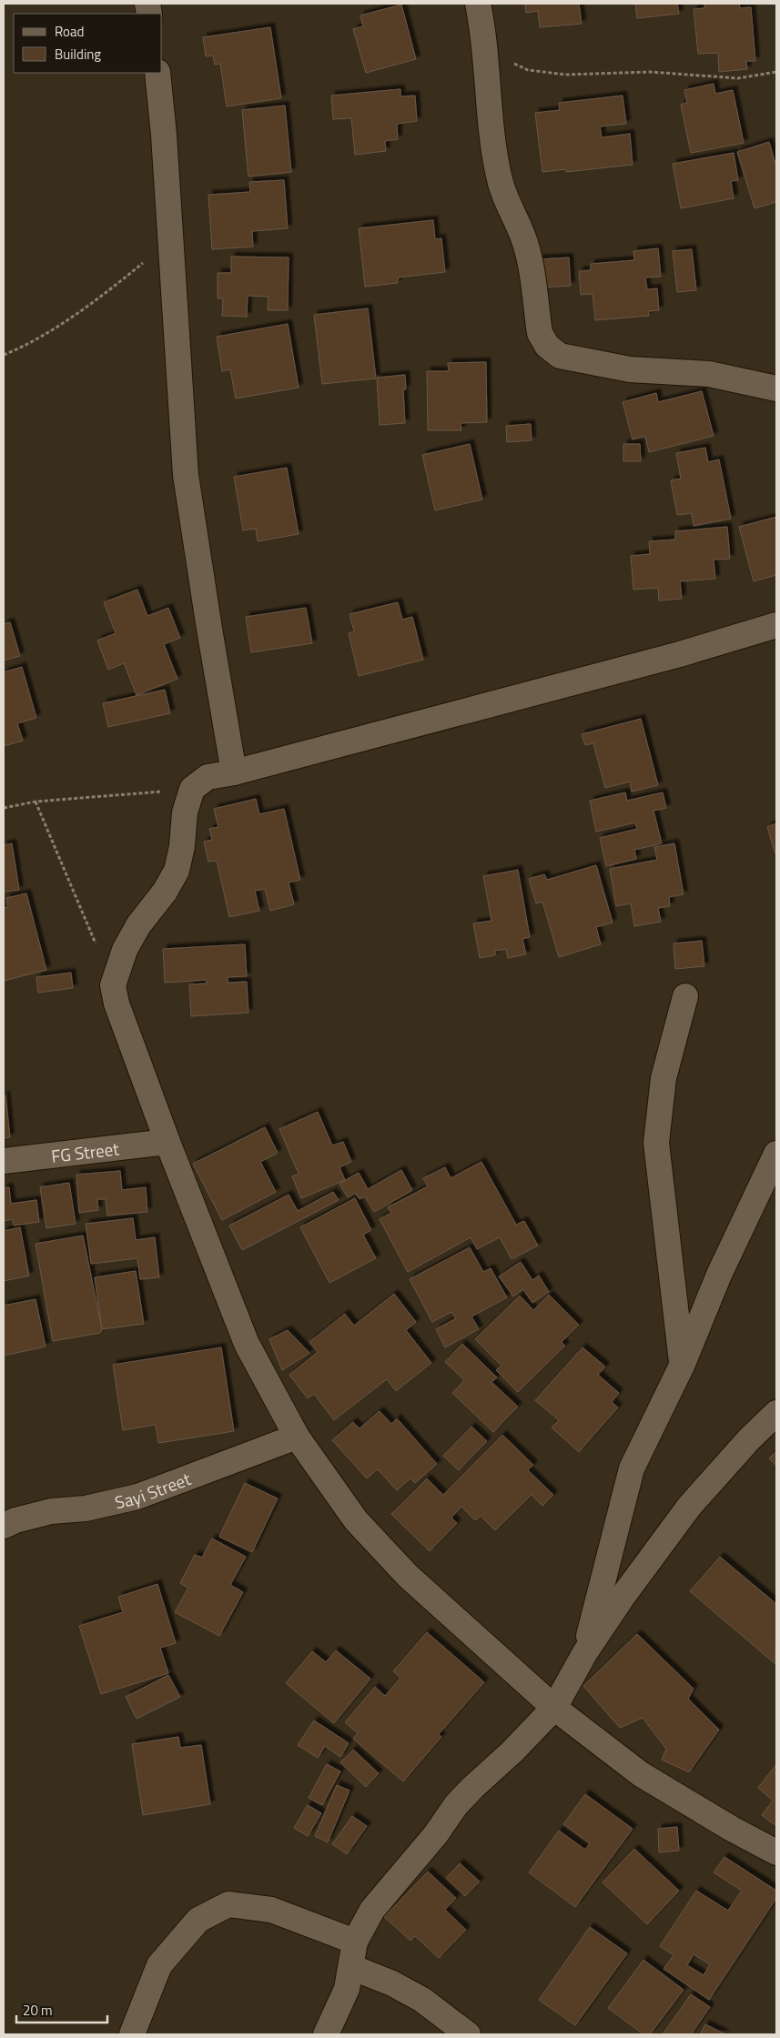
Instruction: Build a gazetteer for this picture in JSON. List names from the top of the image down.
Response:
{
  "streets": {
    "street": ["FG Street", "Sayi Street"]
  },
  "legend": ["Road", "Building"],
  "scale_bar": "20 m"
}
